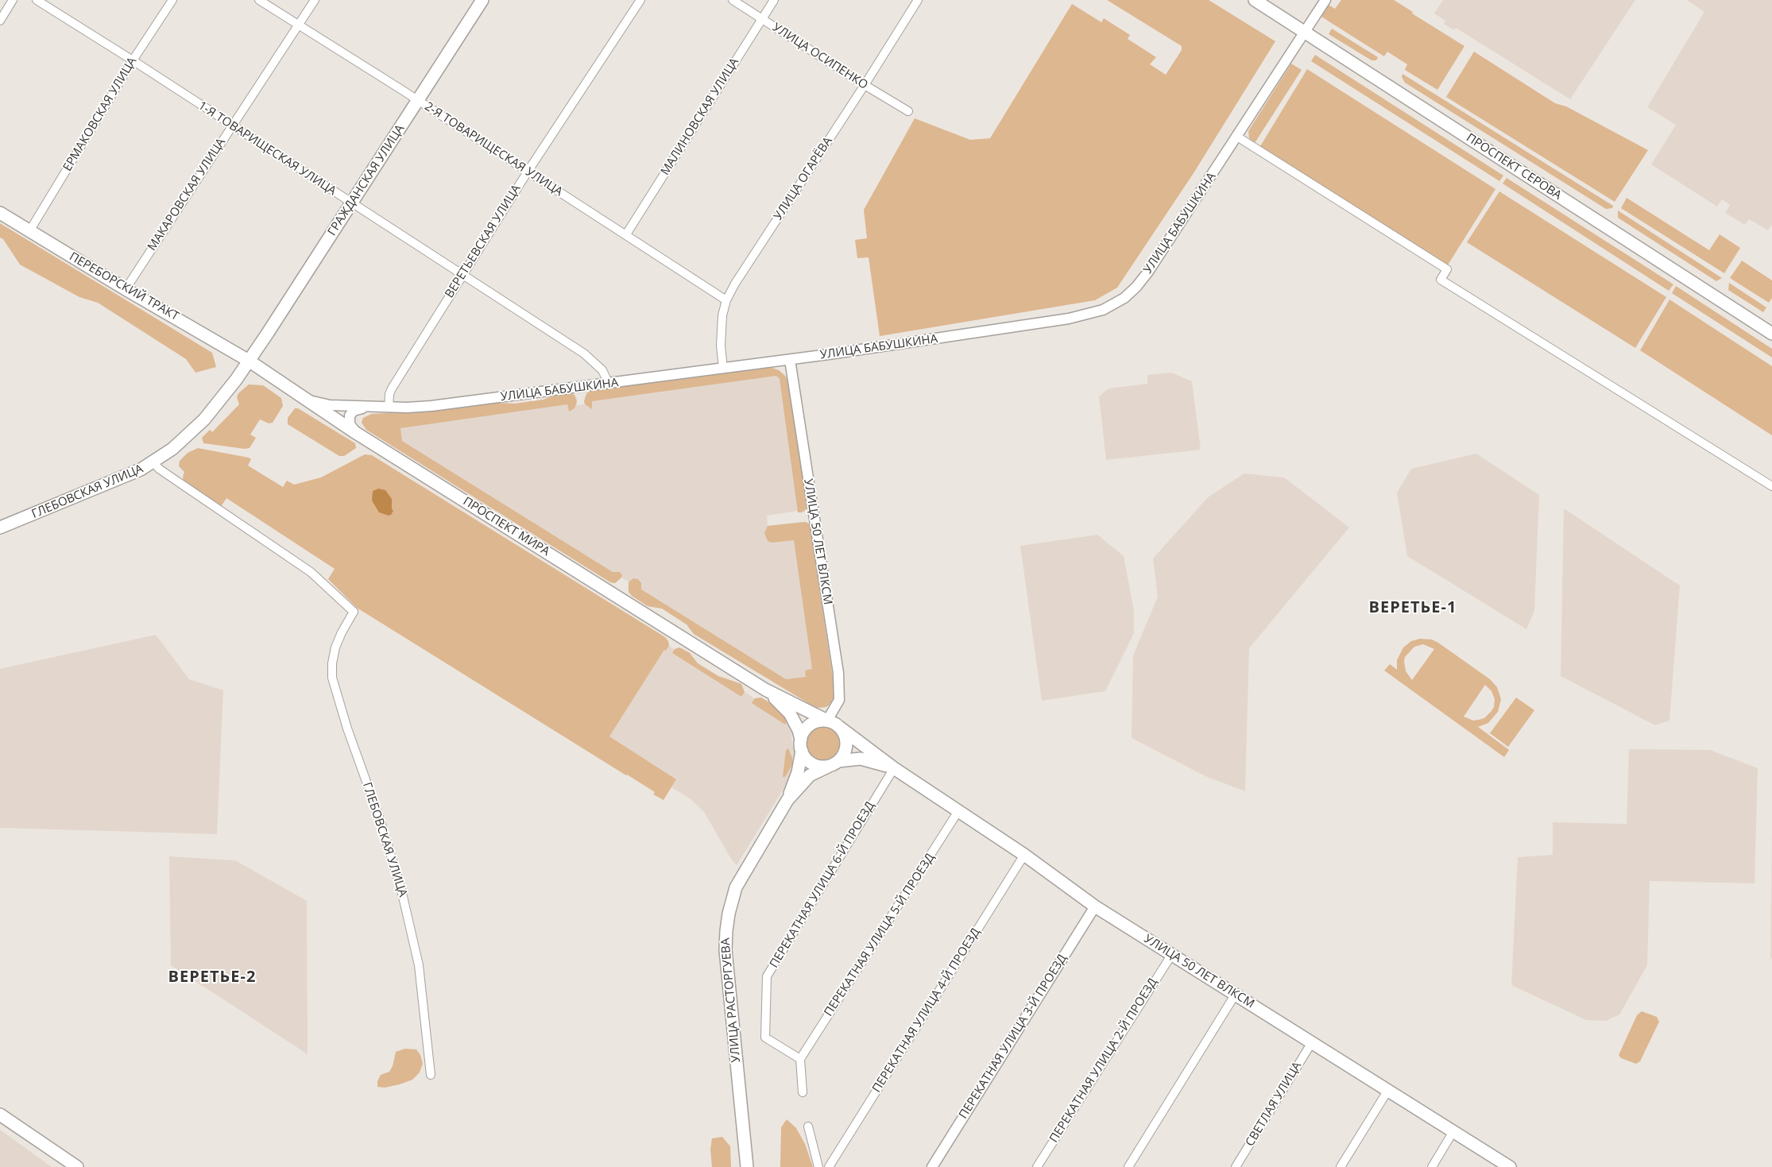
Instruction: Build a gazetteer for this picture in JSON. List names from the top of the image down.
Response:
{
  "streets": {
    "main road": [
      "ПРОСПЕКТ СЕРОВА",
      "ГРАЖДАНСКАЯ УЛИЦА",
      "ПЕРЕБОРСКИЙ ТРАКТ",
      "ГЛЕБОВСКАЯ УЛИЦА",
      "ПРОСПЕКТ МИРА",
      "УЛИЦА 50 ЛЕТ ВЛКСМ",
      "УЛИЦА РАСТОРГУЕВА"
    ],
    "street": [
      "УЛИЦА ОСИПЕНКО",
      "ЕРМАКОВСКАЯ УЛИЦА",
      "МАЛИНОВСКАЯ УЛИЦА",
      "1-Я ТОВАРИЩЕСКАЯ УЛИЦА",
      "2-Я ТОВАРИЩЕСКАЯ УЛИЦА",
      "УЛИЦА ОГАРЁВА",
      "МАКАРОВСКАЯ УЛИЦА",
      "УЛИЦА БАБУШКИНА",
      "ВЕРЕТЬЕВСКАЯ УЛИЦА",
      "ПЕРЕКАТНАЯ УЛИЦА 6-Й ПРОЕЗД",
      "ПЕРЕКАТНАЯ УЛИЦА 5-Й ПРОЕЗД",
      "ПЕРЕКАТНАЯ УЛИЦА 4-Й ПРОЕЗД",
      "ПЕРЕКАТНАЯ УЛИЦА 3-Й ПРОЕЗД",
      "ПЕРЕКАТНАЯ УЛИЦА 2-Й ПРОЕЗД",
      "СВЕТЛАЯ УЛИЦА"
    ]
  },
  "crossings": [
    ["УЛИЦА ОСИПЕНКО", "МАЛИНОВСКАЯ УЛИЦА"],
    ["УЛИЦА ОСИПЕНКО", "УЛИЦА ОГАРЁВА"],
    ["ЕРМАКОВСКАЯ УЛИЦА", "1-Я ТОВАРИЩЕСКАЯ УЛИЦА"],
    ["ЕРМАКОВСКАЯ УЛИЦА", "ПЕРЕБОРСКИЙ ТРАКТ"],
    ["МАЛИНОВСКАЯ УЛИЦА", "2-Я ТОВАРИЩЕСКАЯ УЛИЦА"],
    ["1-Я ТОВАРИЩЕСКАЯ УЛИЦА", "ГРАЖДАНСКАЯ УЛИЦА"],
    ["1-Я ТОВАРИЩЕСКАЯ УЛИЦА", "МАКАРОВСКАЯ УЛИЦА"],
    ["1-Я ТОВАРИЩЕСКАЯ УЛИЦА", "УЛИЦА БАБУШКИНА"],
    ["1-Я ТОВАРИЩЕСКАЯ УЛИЦА", "ВЕРЕТЬЕВСКАЯ УЛИЦА"],
    ["2-Я ТОВАРИЩЕСКАЯ УЛИЦА", "УЛИЦА ОГАРЁВА"],
    ["2-Я ТОВАРИЩЕСКАЯ УЛИЦА", "ГРАЖДАНСКАЯ УЛИЦА"],
    ["2-Я ТОВАРИЩЕСКАЯ УЛИЦА", "МАКАРОВСКАЯ УЛИЦА"],
    ["2-Я ТОВАРИЩЕСКАЯ УЛИЦА", "ВЕРЕТЬЕВСКАЯ УЛИЦА"],
    ["ПРОСПЕКТ СЕРОВА", "УЛИЦА БАБУШКИНА"],
    ["УЛИЦА ОГАРЁВА", "УЛИЦА БАБУШКИНА"],
    ["ГРАЖДАНСКАЯ УЛИЦА", "ПЕРЕБОРСКИЙ ТРАКТ"],
    ["ГРАЖДАНСКАЯ УЛИЦА", "ГЛЕБОВСКАЯ УЛИЦА"],
    ["ГРАЖДАНСКАЯ УЛИЦА", "ПРОСПЕКТ МИРА"],
    ["МАКАРОВСКАЯ УЛИЦА", "ПЕРЕБОРСКИЙ ТРАКТ"],
    ["УЛИЦА БАБУШКИНА", "ВЕРЕТЬЕВСКАЯ УЛИЦА"],
    ["УЛИЦА БАБУШКИНА", "ПРОСПЕКТ МИРА"],
    ["УЛИЦА БАБУШКИНА", "УЛИЦА 50 ЛЕТ ВЛКСМ"],
    ["ПЕРЕБОРСКИЙ ТРАКТ", "ГЛЕБОВСКАЯ УЛИЦА"],
    ["ПЕРЕБОРСКИЙ ТРАКТ", "ПРОСПЕКТ МИРА"],
    ["ГЛЕБОВСКАЯ УЛИЦА", "ПРОСПЕКТ МИРА"],
    ["ПРОСПЕКТ МИРА", "УЛИЦА 50 ЛЕТ ВЛКСМ"],
    ["ПРОСПЕКТ МИРА", "УЛИЦА РАСТОРГУЕВА"],
    ["УЛИЦА 50 ЛЕТ ВЛКСМ", "ПЕРЕКАТНАЯ УЛИЦА 6-Й ПРОЕЗД"],
    ["УЛИЦА 50 ЛЕТ ВЛКСМ", "ПЕРЕКАТНАЯ УЛИЦА 5-Й ПРОЕЗД"],
    ["УЛИЦА 50 ЛЕТ ВЛКСМ", "УЛИЦА РАСТОРГУЕВА"],
    ["УЛИЦА 50 ЛЕТ ВЛКСМ", "ПЕРЕКАТНАЯ УЛИЦА 4-Й ПРОЕЗД"],
    ["УЛИЦА 50 ЛЕТ ВЛКСМ", "ПЕРЕКАТНАЯ УЛИЦА 3-Й ПРОЕЗД"],
    ["УЛИЦА 50 ЛЕТ ВЛКСМ", "ПЕРЕКАТНАЯ УЛИЦА 2-Й ПРОЕЗД"],
    ["УЛИЦА 50 ЛЕТ ВЛКСМ", "СВЕТЛАЯ УЛИЦА"],
    ["ПЕРЕКАТНАЯ УЛИЦА 6-Й ПРОЕЗД", "ПЕРЕКАТНАЯ УЛИЦА 5-Й ПРОЕЗД"]
  ],
  "districts": ["ВЕРЕТЬЕ-1", "ВЕРЕТЬЕ-2"]
}
